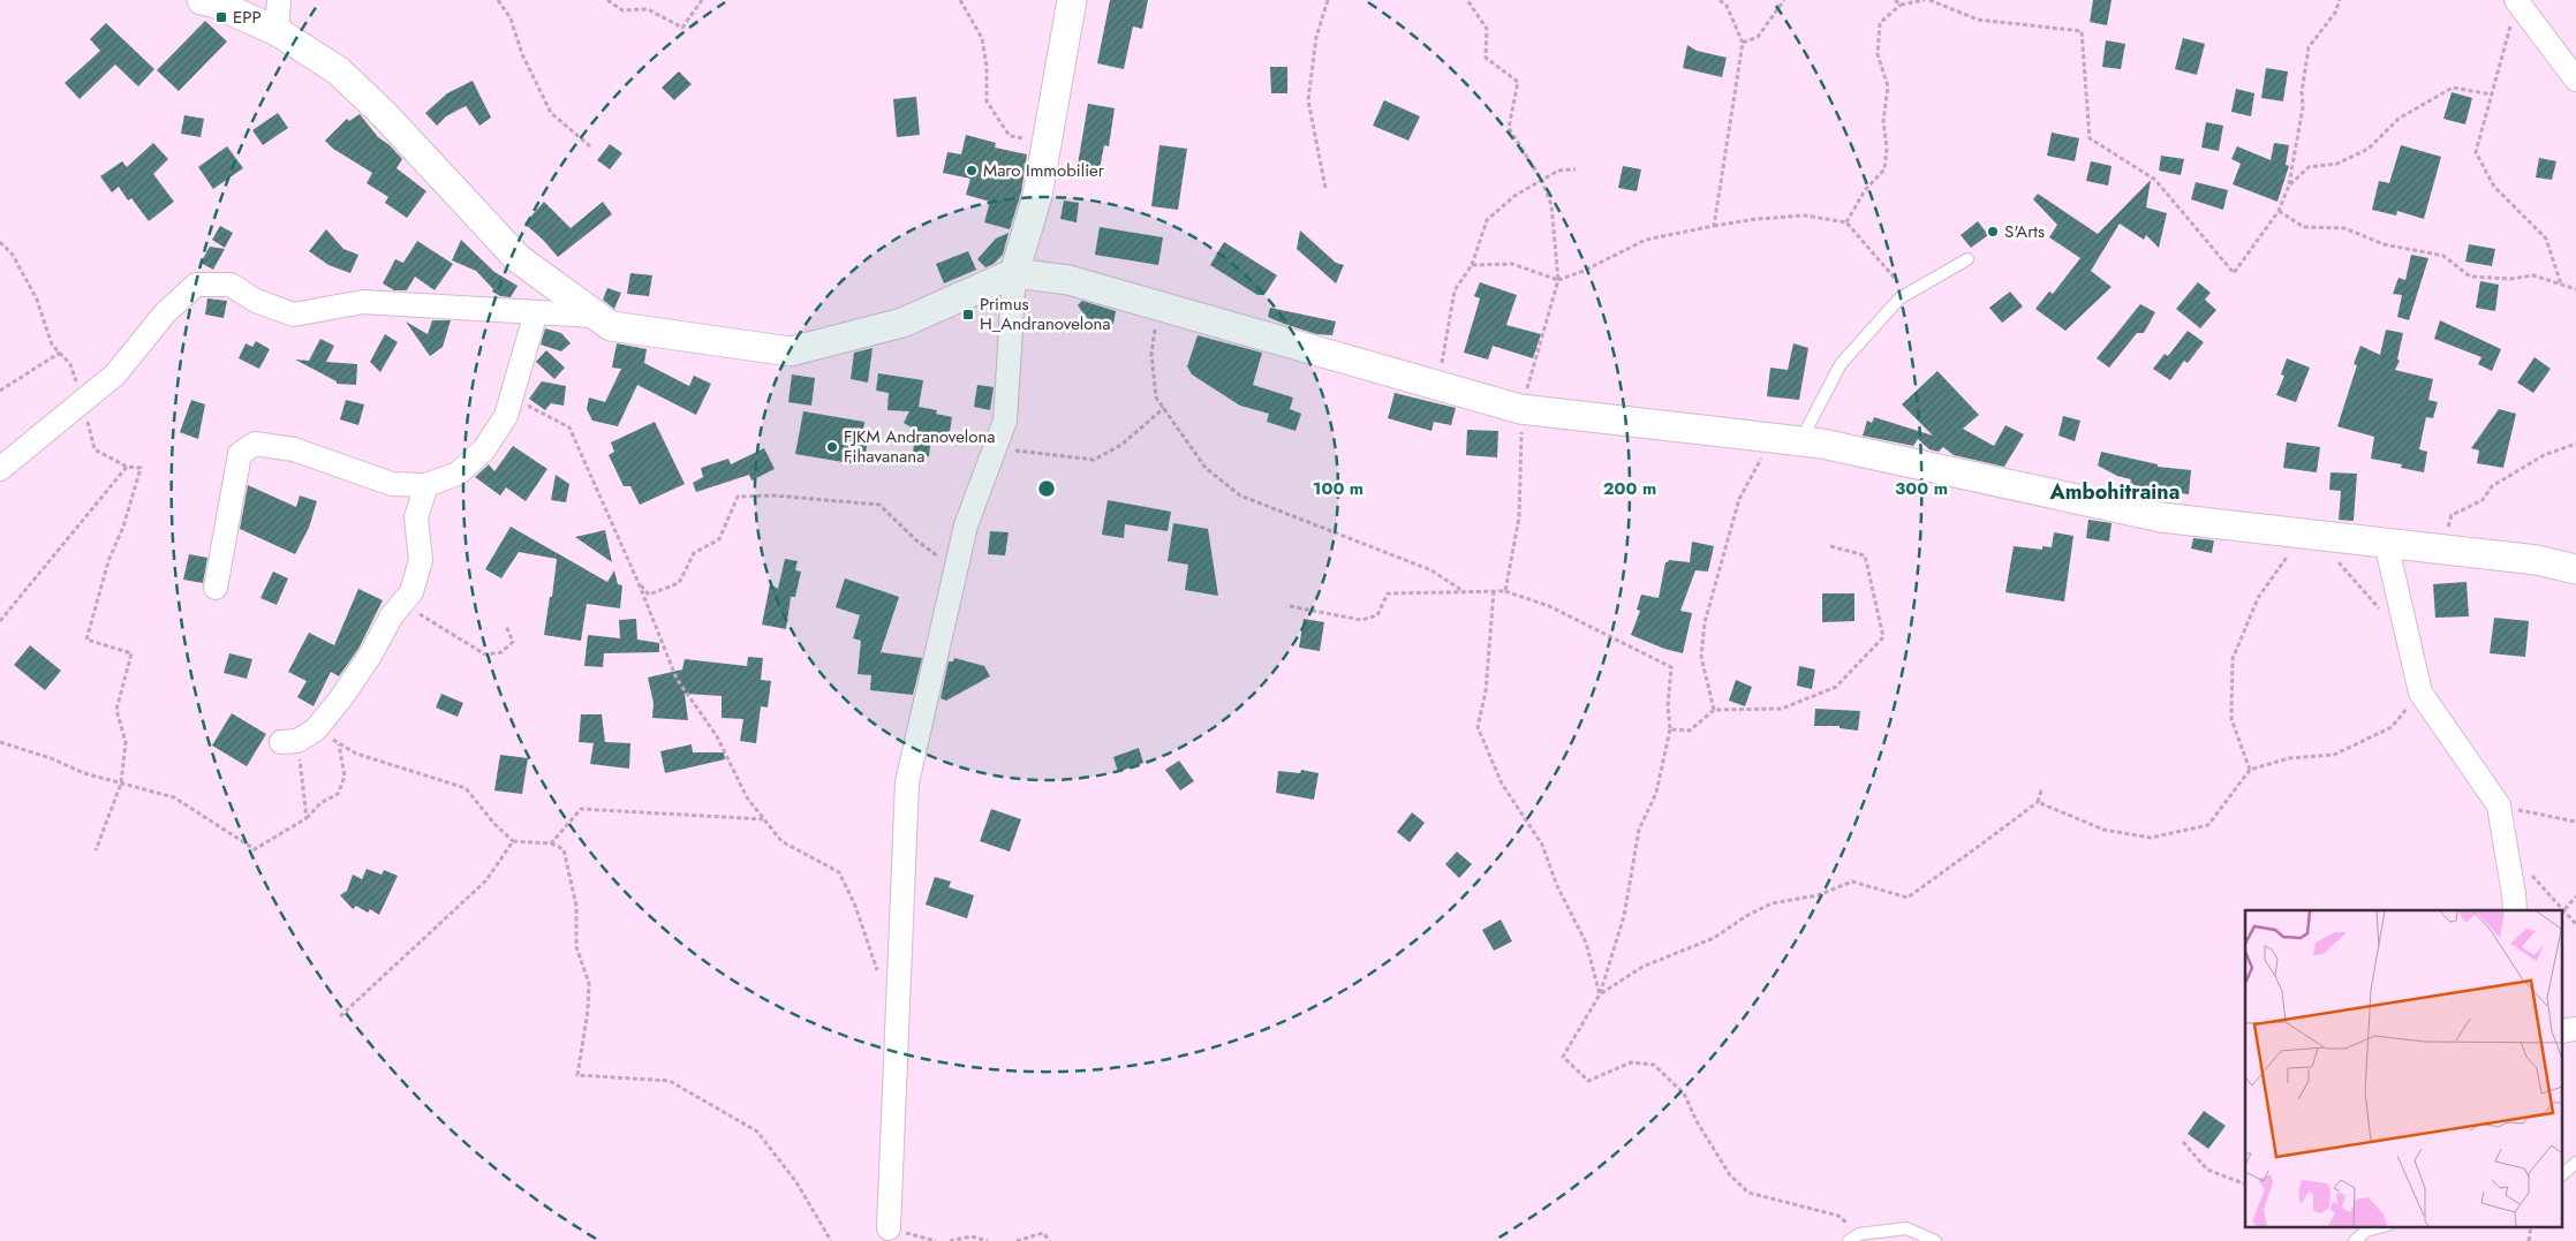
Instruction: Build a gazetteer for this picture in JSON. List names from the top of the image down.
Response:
{
  "districts": ["Ambohitraina"],
  "places": {
    "transit": ["EPP", "Primus H_Andranovelona"],
    "other": ["Maro Immobilier", "S'Arts", "FJKM Andranovelona Fihavanana"]
  },
  "rings": ["100 m", "200 m", "300 m"]
}
